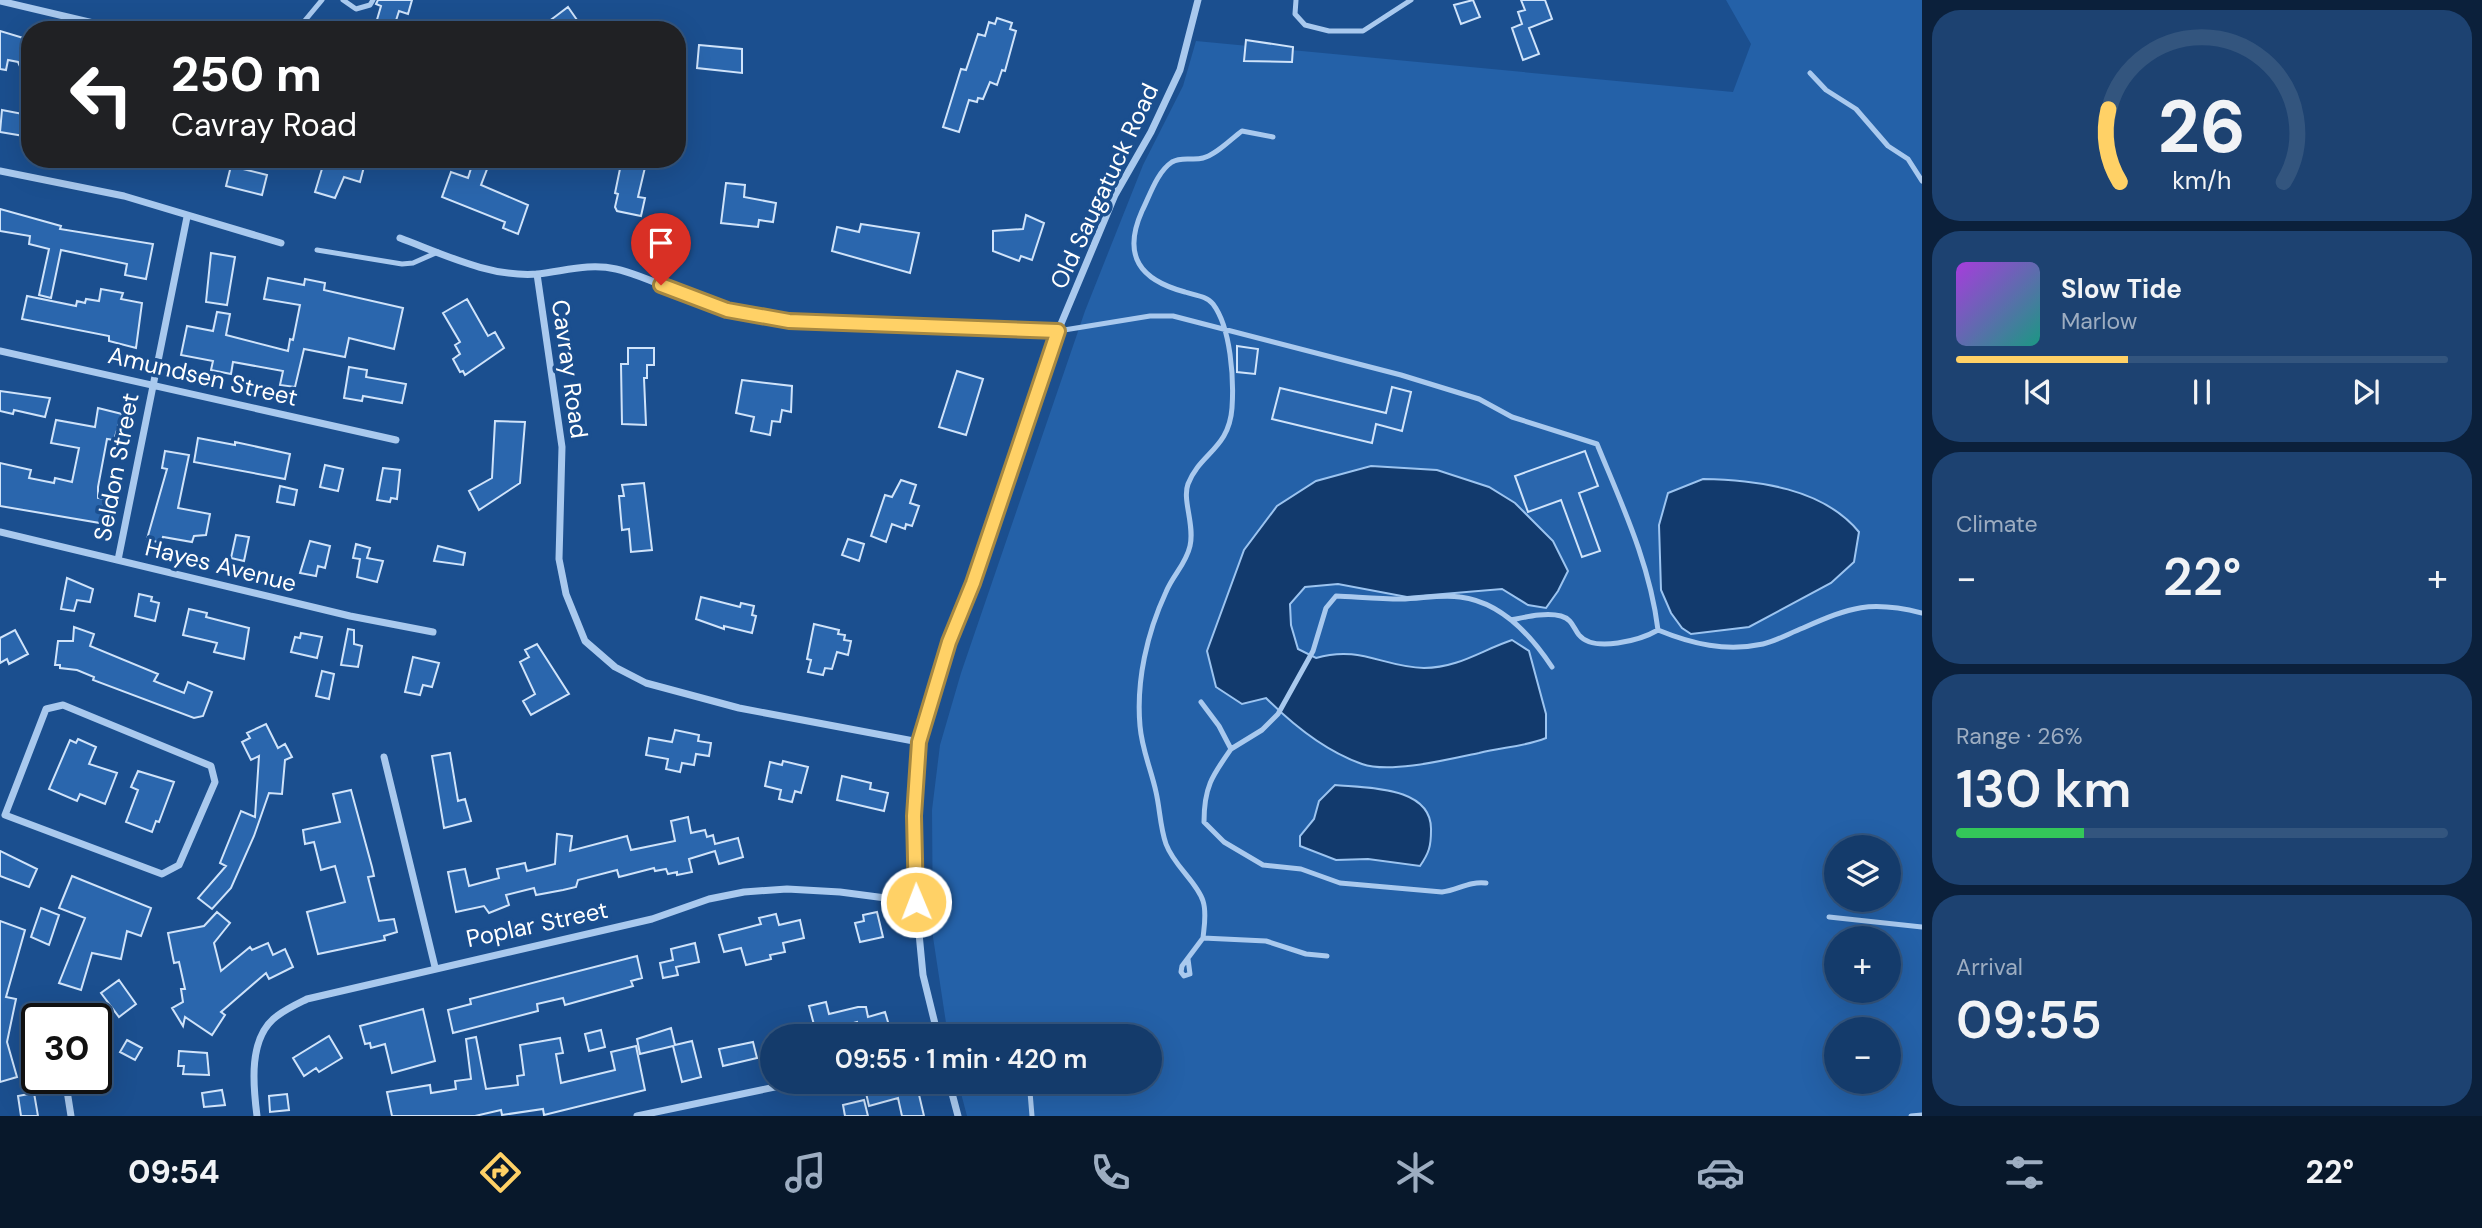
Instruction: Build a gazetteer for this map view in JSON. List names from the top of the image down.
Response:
{
  "streets": {
    "street": [
      "Old Saugatuck Road",
      "Cavray Road",
      "Amundsen Street",
      "Seldon Street",
      "Hayes Avenue",
      "Poplar Street"
    ]
  },
  "crossings": [
    ["Old Saugatuck Road", "Cavray Road"],
    ["Old Saugatuck Road", "Poplar Street"],
    ["Amundsen Street", "Seldon Street"],
    ["Seldon Street", "Hayes Avenue"]
  ],
  "page": {
    "turn": ["250 m", "Cavray Road"],
    "song": ["Slow Tide", "Marlow"],
    "tile": [
      "Climate",
      ["Range · 26%", "130 km"],
      ["Arrival", "09:55"]
    ],
    "heat": ["−", "22°", "+"],
    "map_buttons": ["+", "−"],
    "limit": "30",
    "trip": "09:55 · 1 min · 420 m",
    "tabs": ["09:54", "22°"],
    "gauge": ["26", "km/h"]
  }
}
